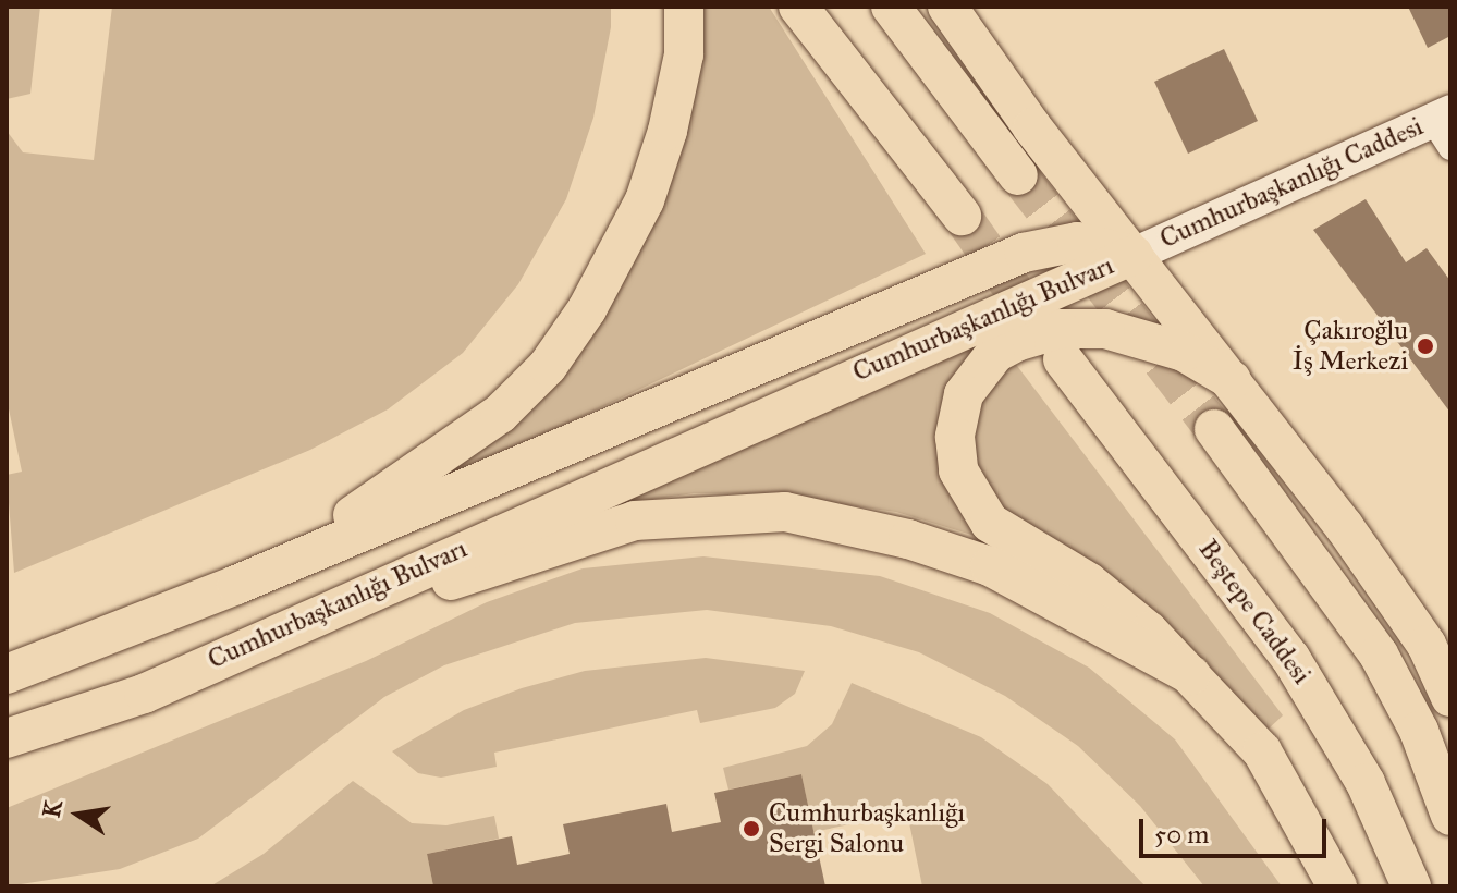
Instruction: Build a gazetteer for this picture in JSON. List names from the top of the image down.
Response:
{
  "streets": {
    "main road": ["Cumhurbaşkanlığı Caddesi", "Cumhurbaşkanlığı Bulvarı", "Beştepe Caddesi"]
  },
  "crossings": [
    ["Cumhurbaşkanlığı Caddesi", "Cumhurbaşkanlığı Bulvarı"]
  ],
  "places": ["Çakıroğlu İş Merkezi", "Cumhurbaşkanlığı Sergi Salonu"],
  "scale_bar": "50 m",
  "north": "left"
}
